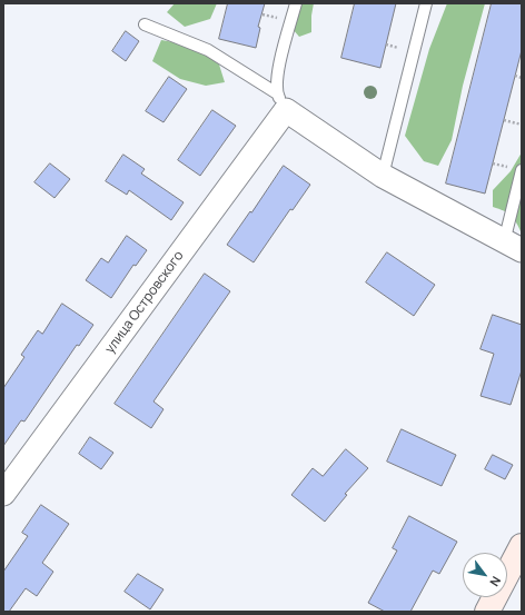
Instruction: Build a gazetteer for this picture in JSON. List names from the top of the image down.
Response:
{
  "streets": {
    "street": ["улица Островского"]
  },
  "north": "bottom right"
}
